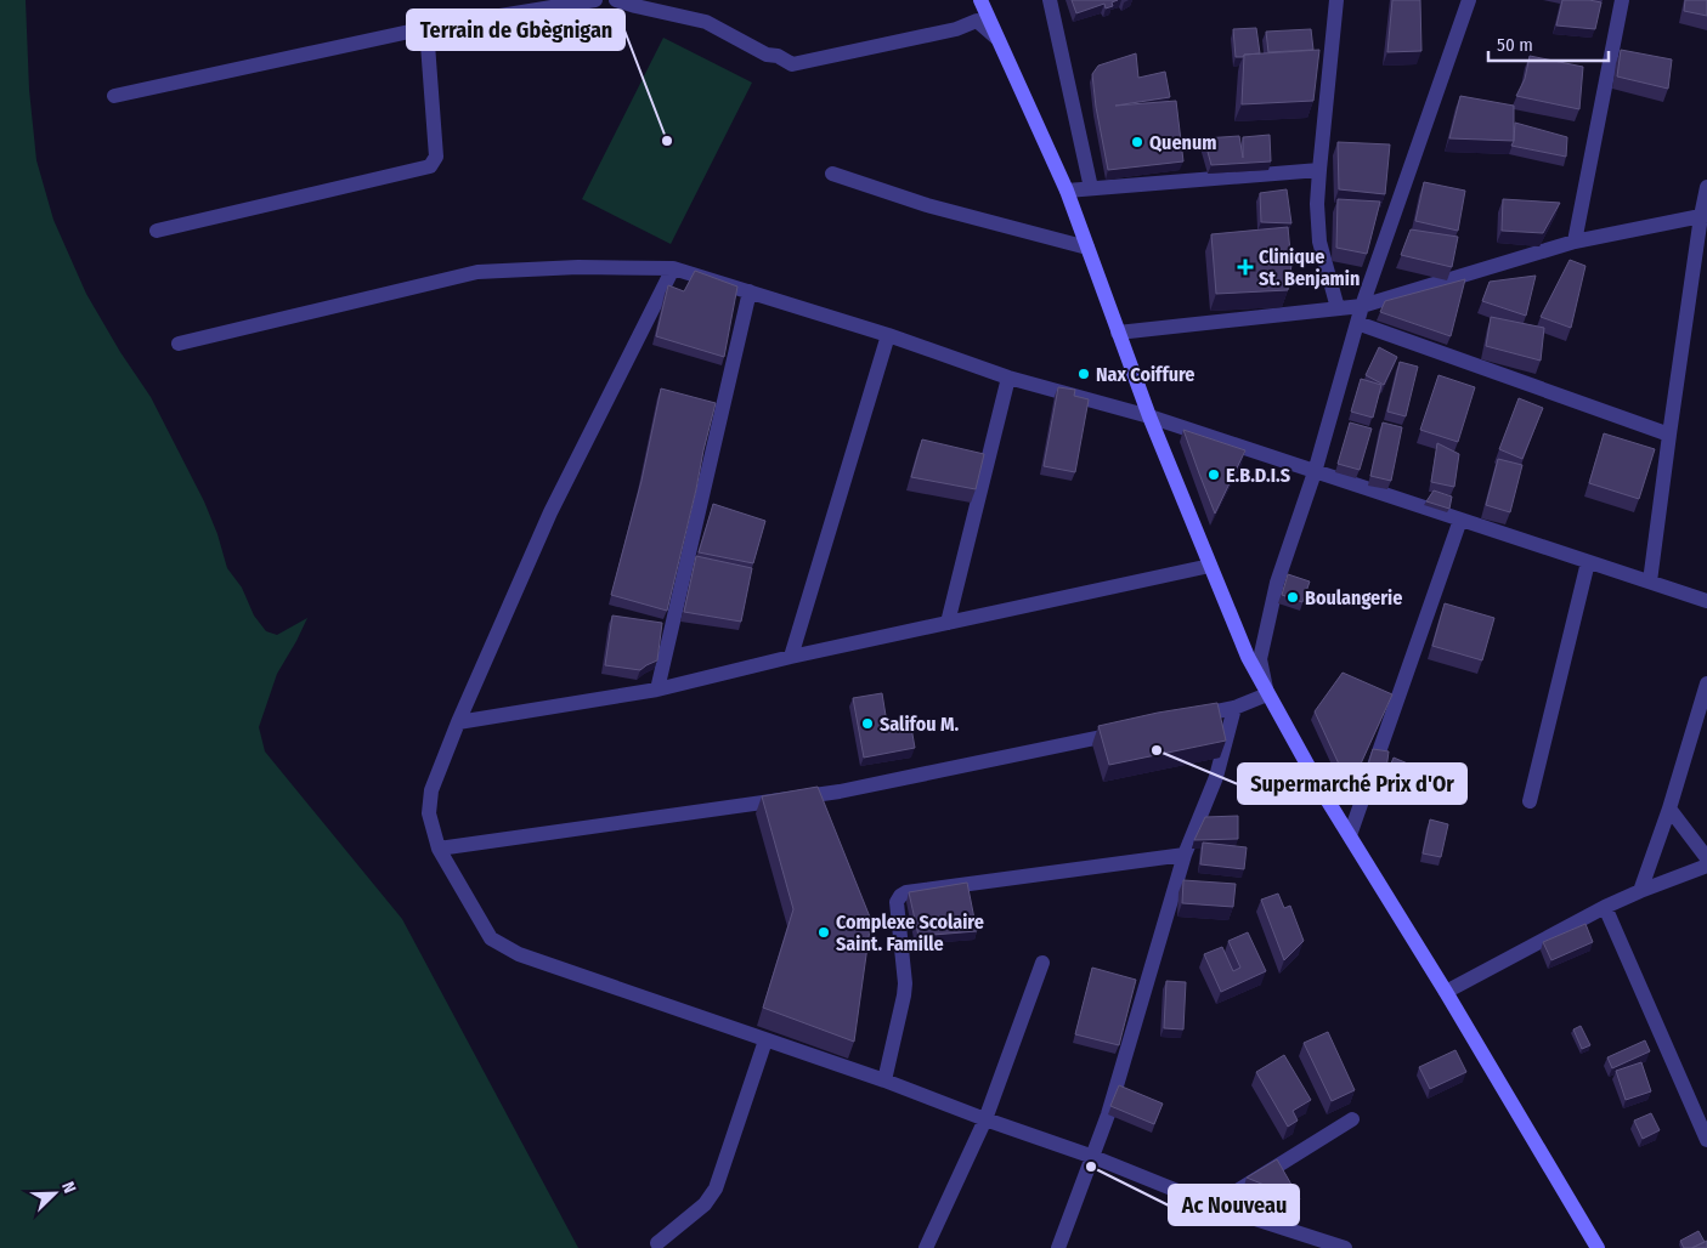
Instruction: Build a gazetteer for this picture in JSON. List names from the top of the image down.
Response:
{
  "places": {
    "other": [
      "Terrain de Gbègnigan",
      "Quenum",
      "Nax Coiffure",
      "E.B.D.I.S",
      "Boulangerie",
      "Salifou M.",
      "Supermarché Prix d'Or",
      "Complexe Scolaire Saint. Famille",
      "Ac Nouveau"
    ],
    "health": ["Clinique St. Benjamin"]
  },
  "scale_bar": "50 m",
  "north": "top right"
}
